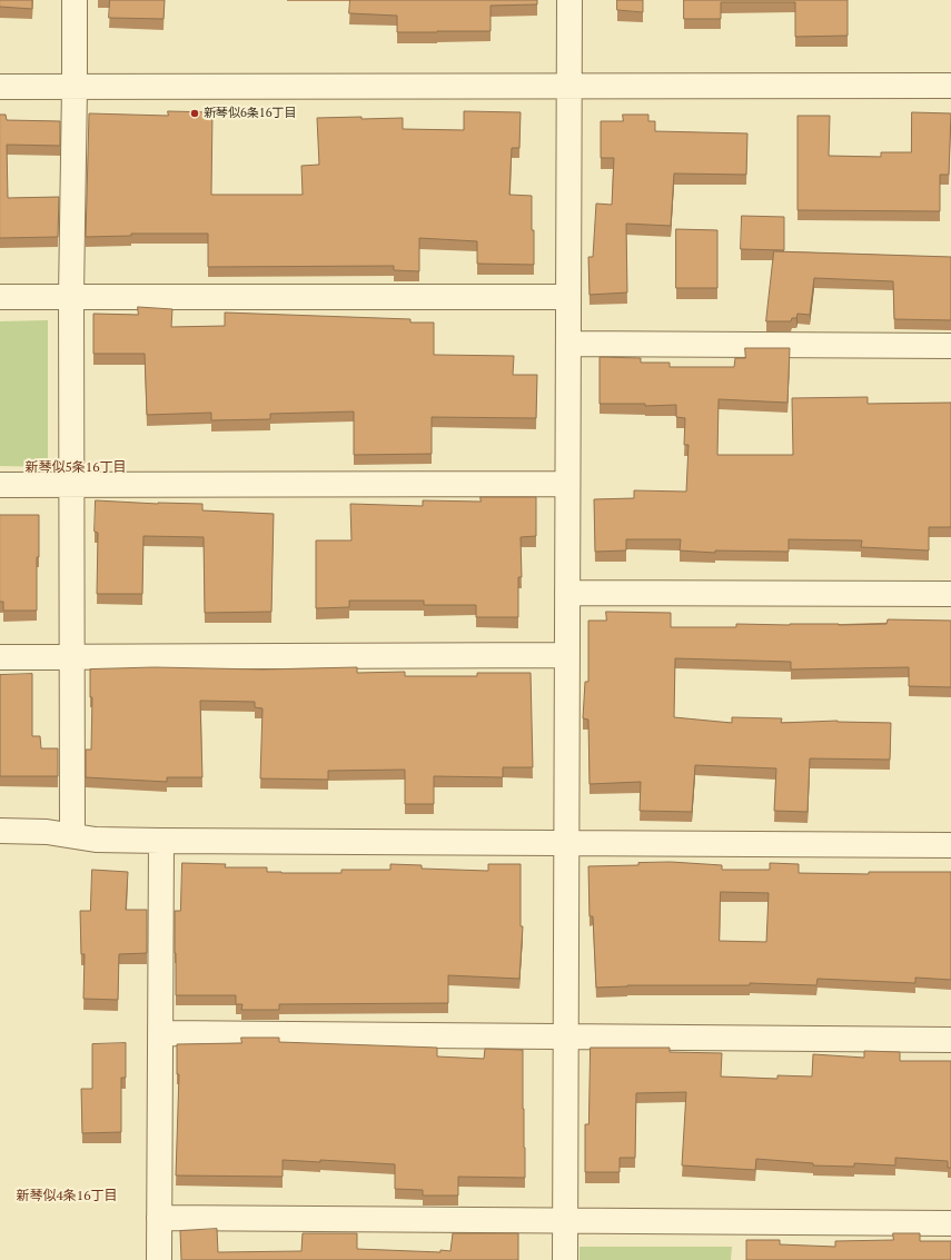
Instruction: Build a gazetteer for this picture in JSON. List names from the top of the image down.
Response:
{
  "districts": ["新琴似5条16丁目", "新琴似4条16丁目"],
  "places": ["新琴似6条16丁目"]
}
